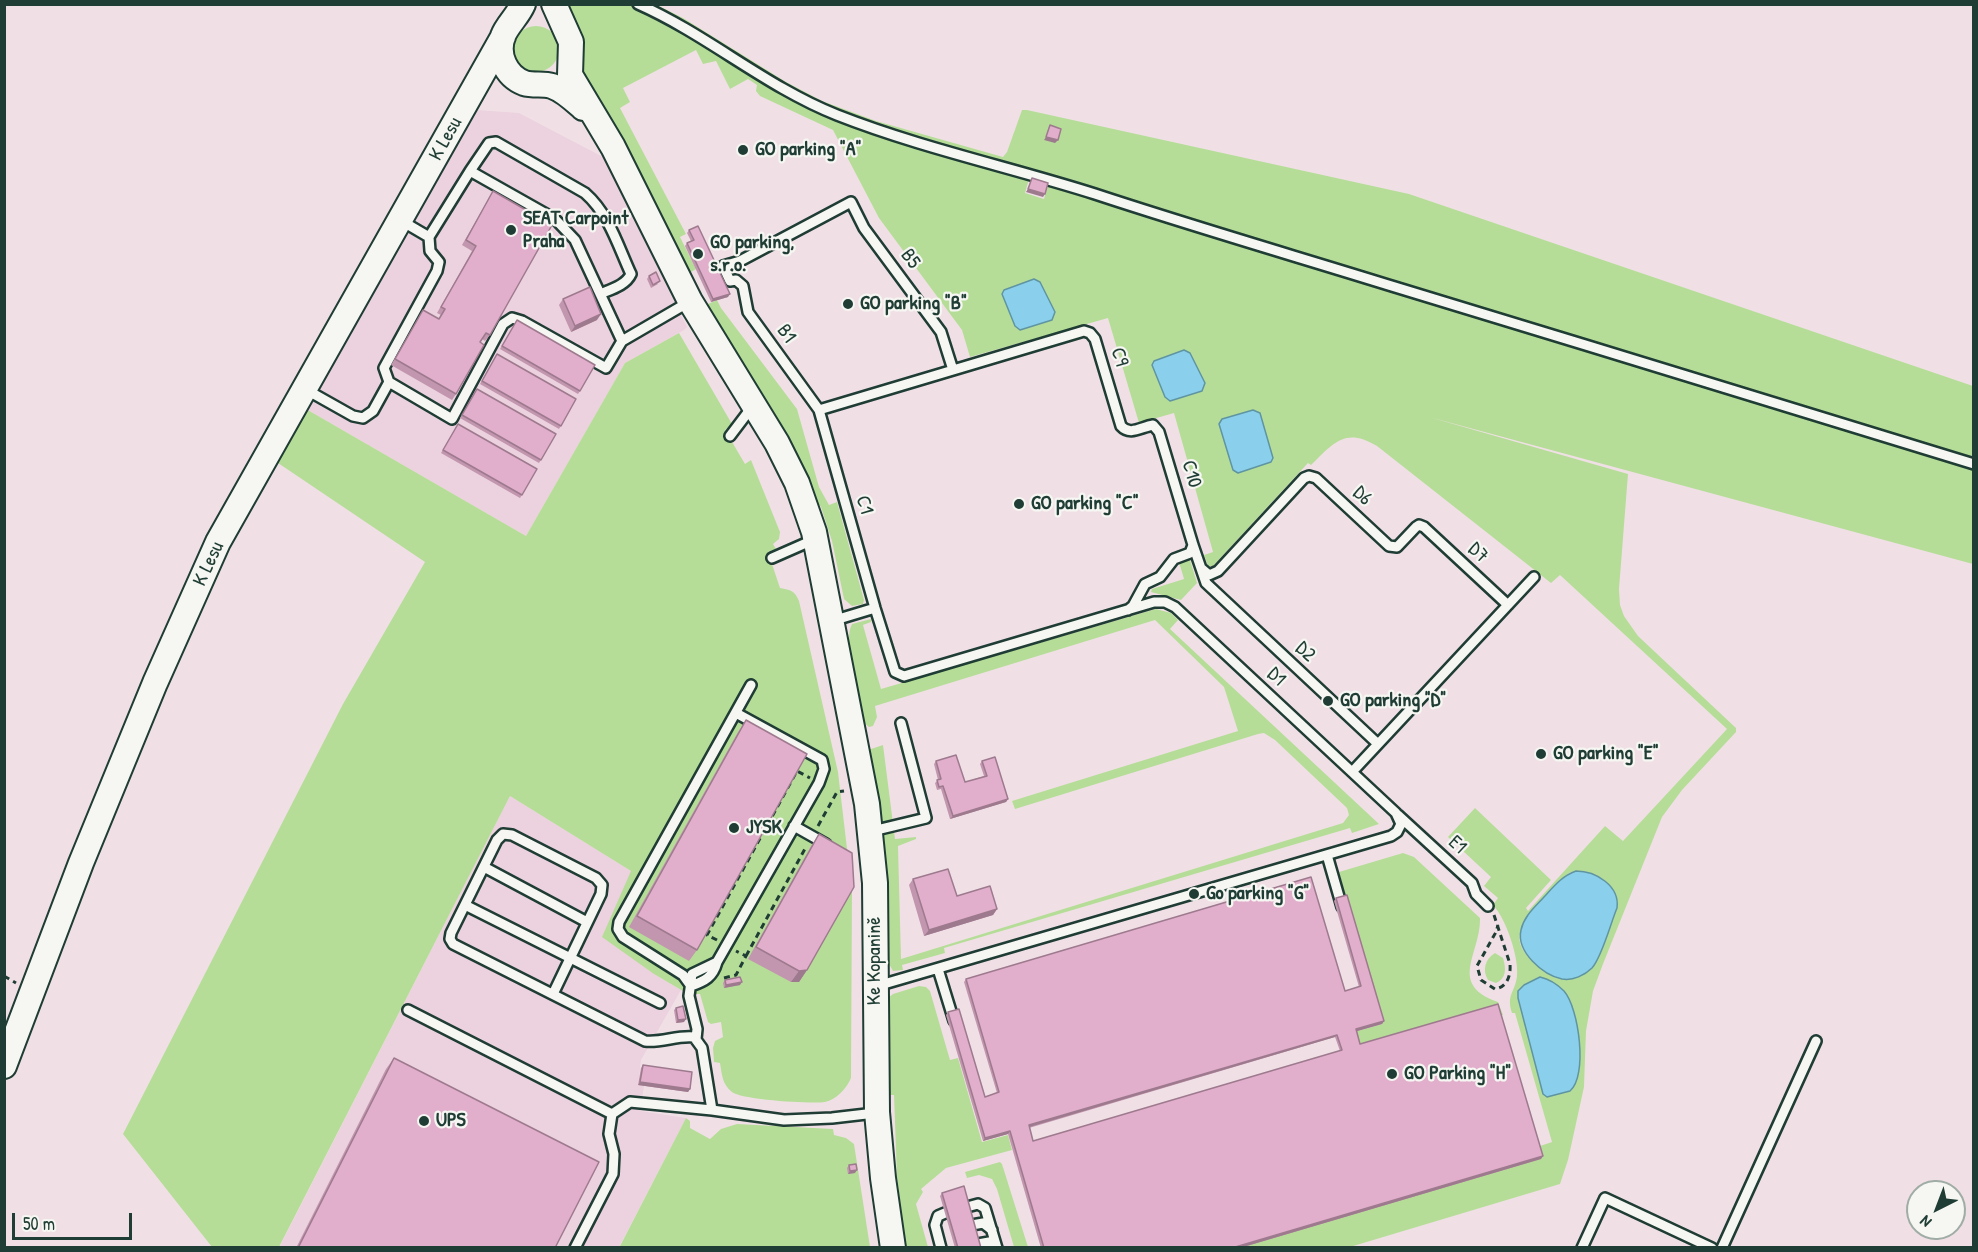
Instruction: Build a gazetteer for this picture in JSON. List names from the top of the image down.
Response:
{
  "streets": {
    "street": ["K Lesu", "Ke Kopanině"],
    "lane": [
      "B5",
      "B1",
      "C9",
      "C10",
      "D6",
      "C1",
      "D7",
      "D2",
      "D1",
      "E1"
    ]
  },
  "crossings": [
    ["B5", "B1"],
    ["B5", "C9"],
    ["B1", "C9"],
    ["B1", "C1"],
    ["C9", "C10"],
    ["C9", "C1"],
    ["C10", "D6"],
    ["C10", "D2"],
    ["D6", "D7"],
    ["C1", "D1"],
    ["D1", "E1"]
  ],
  "places": [
    "GO parking \"A\"",
    "SEAT Carpoint Praha",
    "GO parking, s.r.o.",
    "GO parking \"B\"",
    "GO parking \"C\"",
    "GO parking \"D\"",
    "GO parking \"E\"",
    "JYSK",
    "Go parking \"G\"",
    "GO Parking \"H\"",
    "UPS"
  ],
  "scale_bar": "50 m",
  "north": "bottom left"
}
